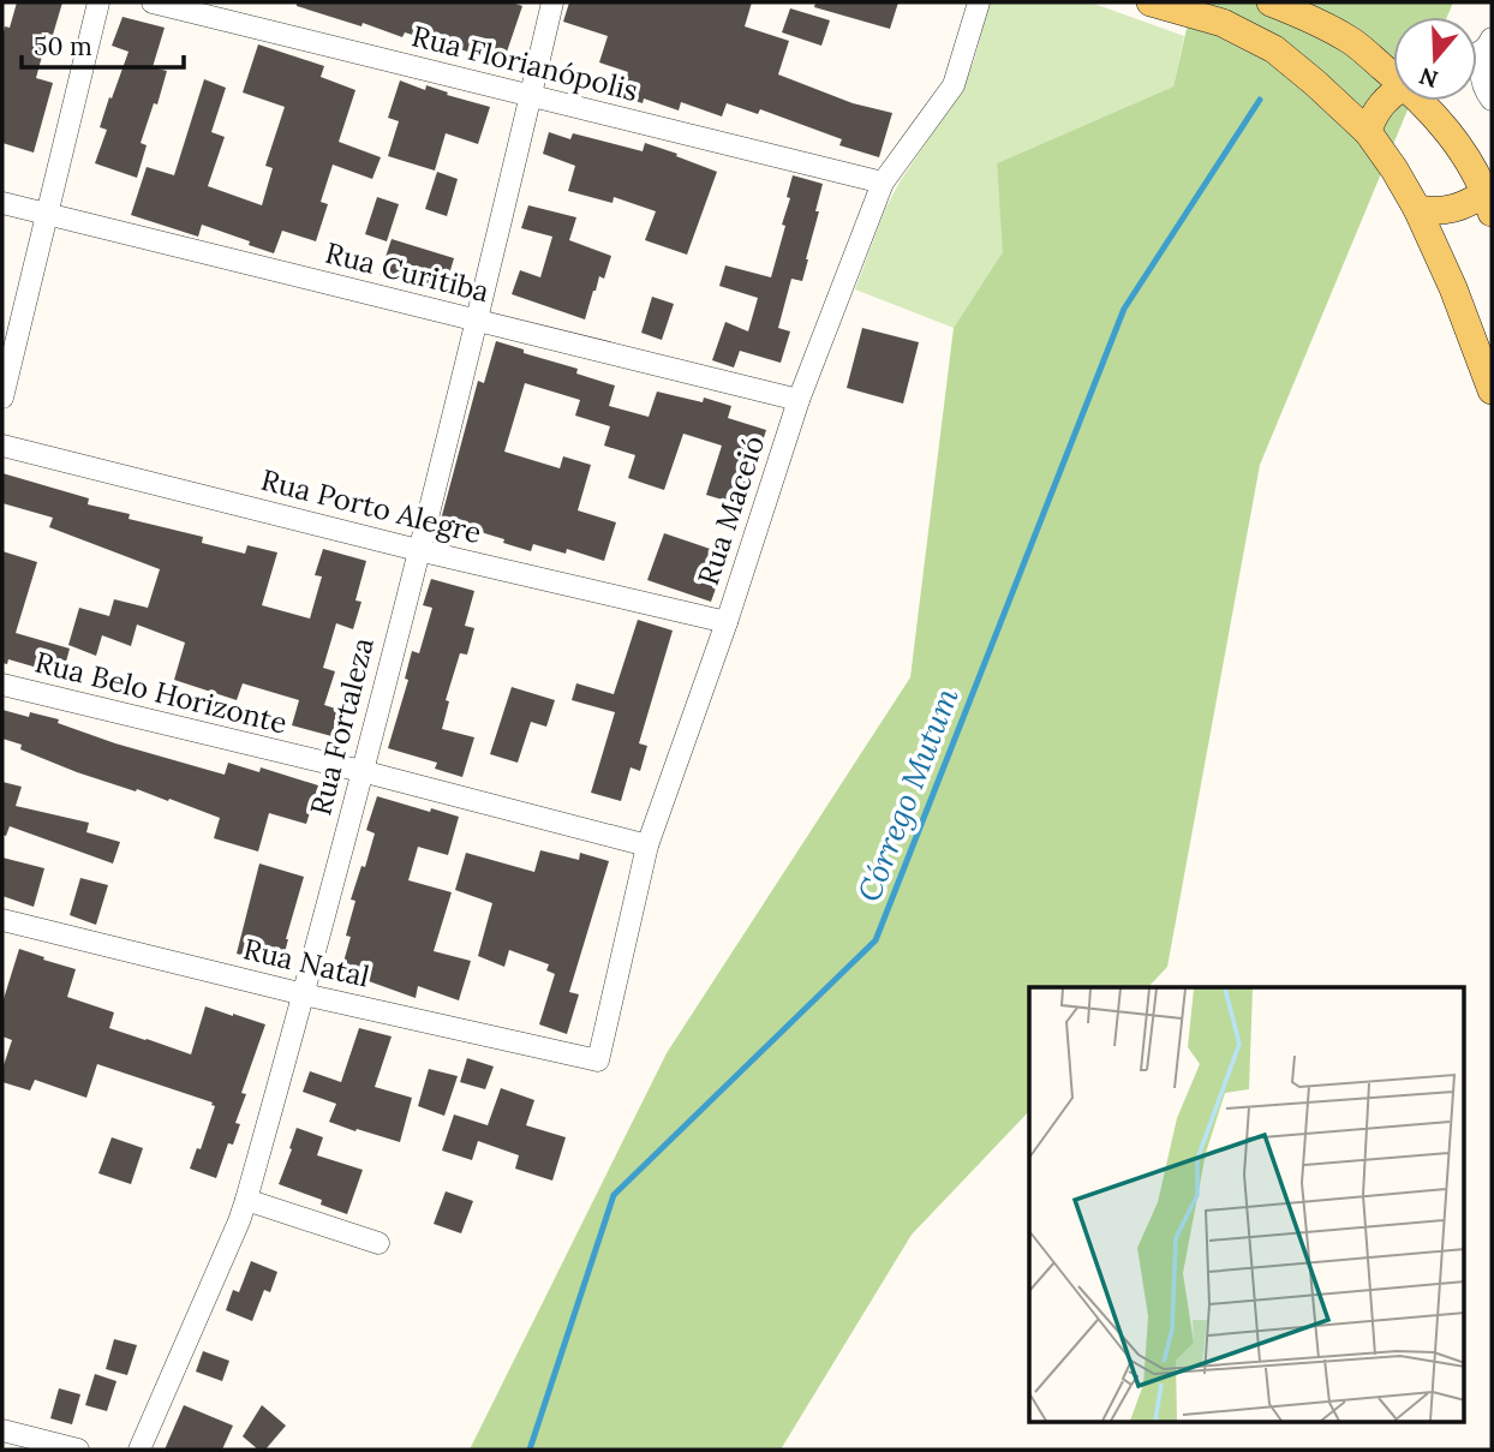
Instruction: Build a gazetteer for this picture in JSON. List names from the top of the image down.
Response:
{
  "streets": {
    "street": [
      "Rua Florianópolis",
      "Rua Curitiba",
      "Rua Porto Alegre",
      "Rua Maceió",
      "Rua Belo Horizonte",
      "Rua Fortaleza",
      "Rua Natal"
    ]
  },
  "crossings": [
    ["Rua Florianópolis", "Rua Maceió"],
    ["Rua Florianópolis", "Rua Fortaleza"],
    ["Rua Curitiba", "Rua Maceió"],
    ["Rua Curitiba", "Rua Fortaleza"],
    ["Rua Porto Alegre", "Rua Maceió"],
    ["Rua Porto Alegre", "Rua Fortaleza"],
    ["Rua Maceió", "Rua Belo Horizonte"],
    ["Rua Maceió", "Rua Natal"],
    ["Rua Belo Horizonte", "Rua Fortaleza"],
    ["Rua Fortaleza", "Rua Natal"]
  ],
  "water": ["Córrego Mutum"],
  "scale_bar": "50 m",
  "north": "bottom"
}
